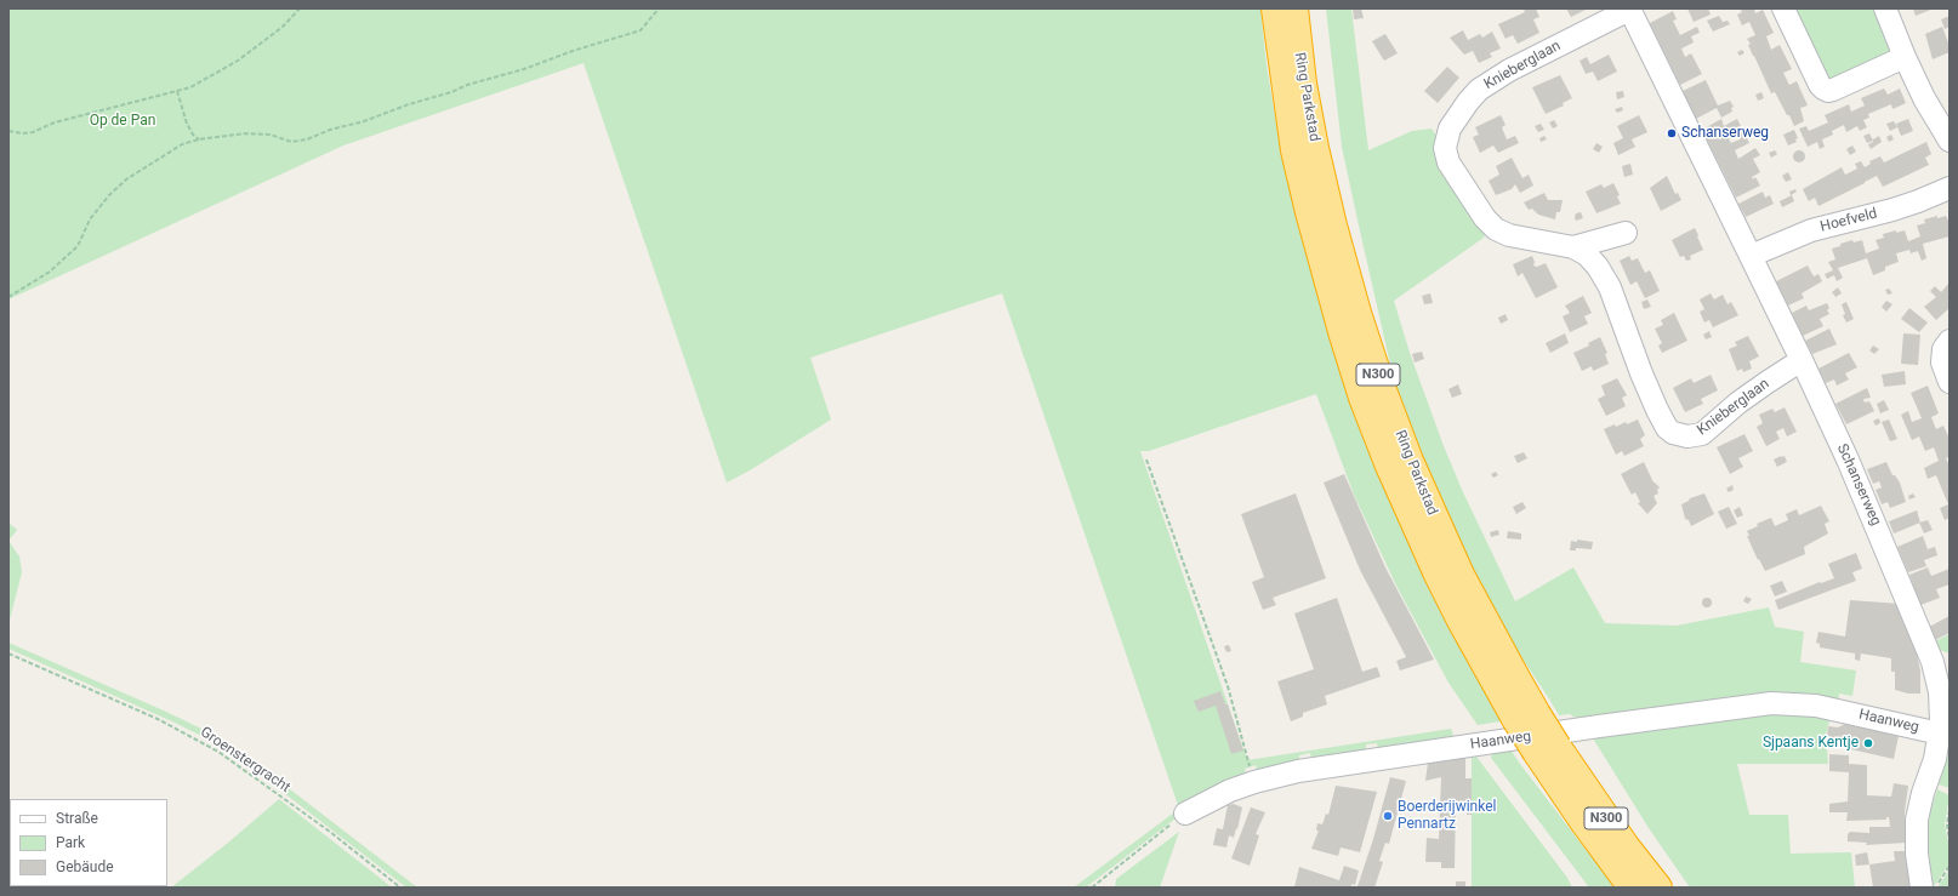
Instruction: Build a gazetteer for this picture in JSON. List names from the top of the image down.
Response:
{
  "streets": {
    "highway": ["Ring Parkstad", "N300"],
    "street": [
      "Knieberglaan",
      "Hoefveld",
      "Schanserweg",
      "Haanweg"
    ],
    "path": ["Groenstergracht"]
  },
  "crossings": [
    ["Knieberglaan", "Schanserweg"],
    ["Hoefveld", "Schanserweg"],
    ["Schanserweg", "Haanweg"]
  ],
  "parks": ["Op de Pan"],
  "places": ["Schanserweg", "Sjpaans Kentje", "Boerderijwinkel Pennartz"],
  "legend": ["Straße", "Park", "Gebäude"]
}
